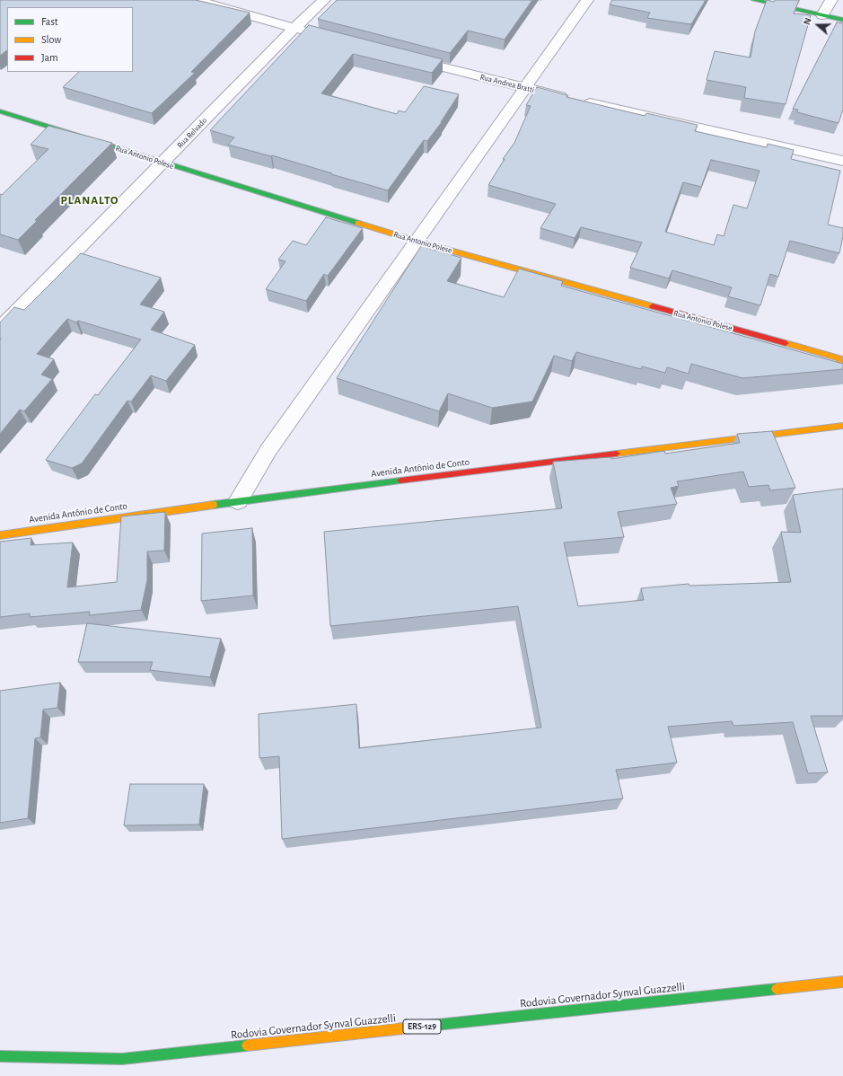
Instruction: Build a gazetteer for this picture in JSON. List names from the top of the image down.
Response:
{
  "streets": {
    "street": [
      "Rua Andrea Bratti",
      "Rua Relvado",
      "Rua Antonio Polese",
      "Avenida Antônio de Conto",
      "Rodovia Governador Synval Guazzelli",
      "ERS-129"
    ]
  },
  "crossings": [
    ["Rua Relvado", "Rua Antonio Polese"]
  ],
  "districts": ["PLANALTO"],
  "legend": ["Fast", "Slow", "Jam"],
  "north": "left"
}
